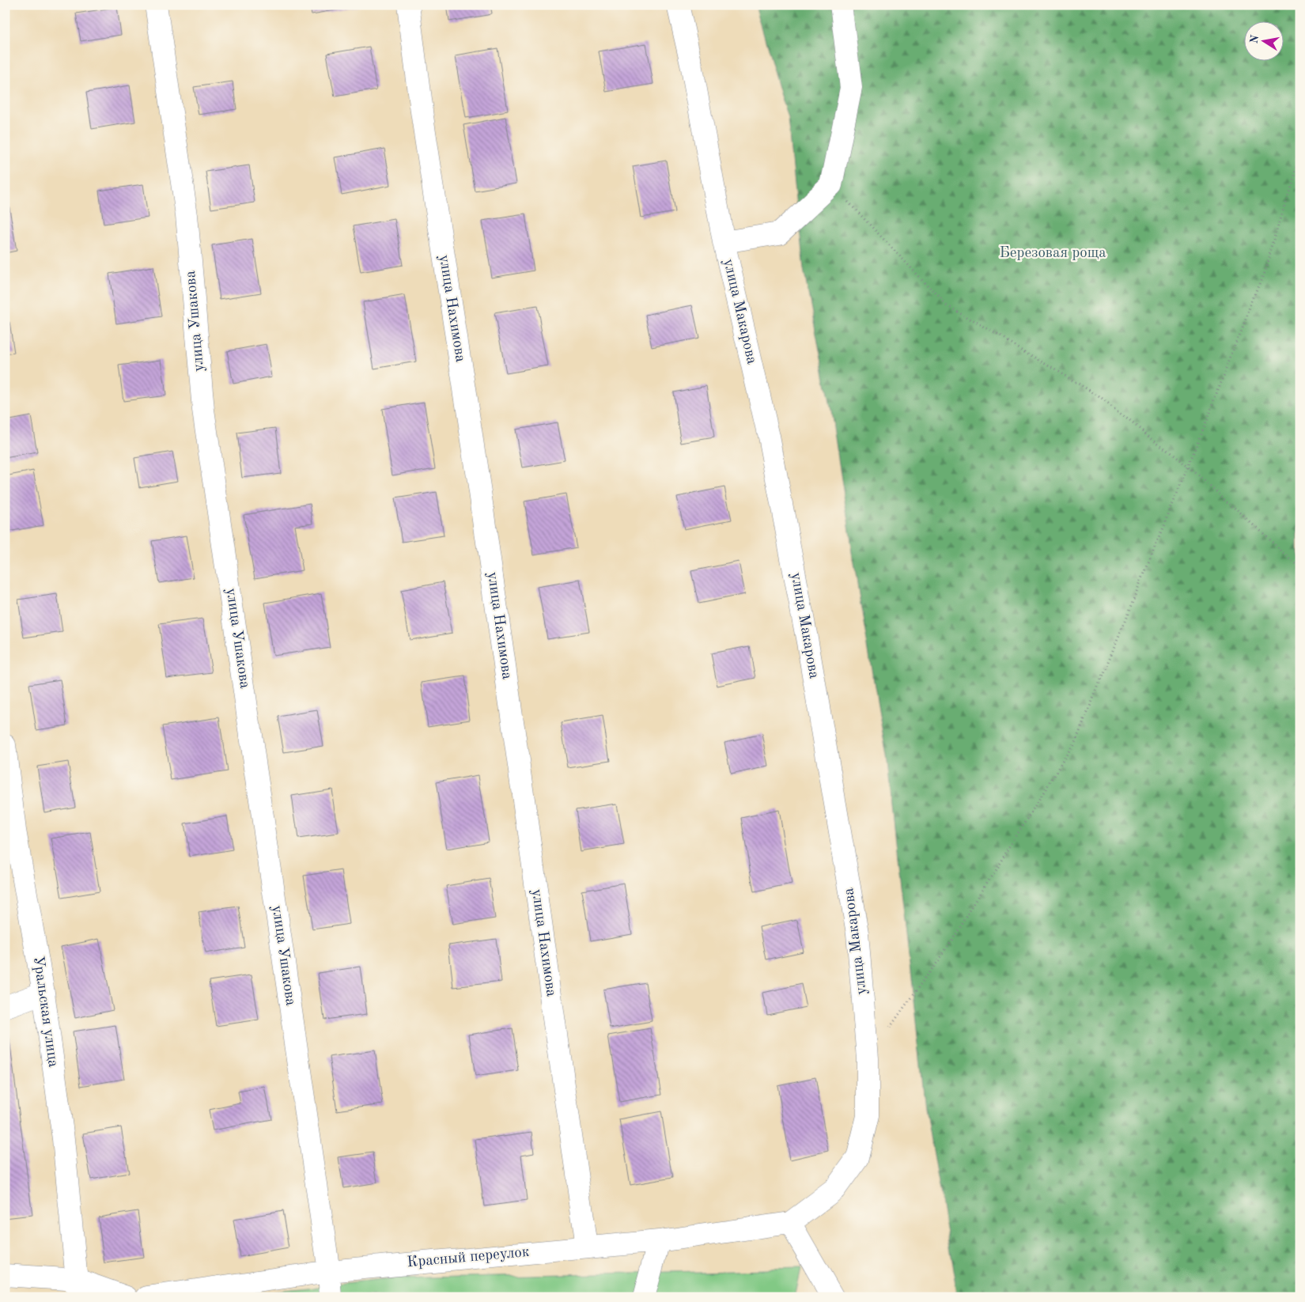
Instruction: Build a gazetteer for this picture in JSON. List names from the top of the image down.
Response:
{
  "streets": {
    "street": [
      "улица Нахимова",
      "улица Макарова",
      "улица Ушакова",
      "Уральская улица",
      "Красный переулок"
    ]
  },
  "crossings": [
    ["улица Нахимова", "Красный переулок"],
    ["улица Макарова", "Красный переулок"],
    ["улица Ушакова", "Красный переулок"]
  ],
  "parks": ["Березовая роща"],
  "north": "left"
}
